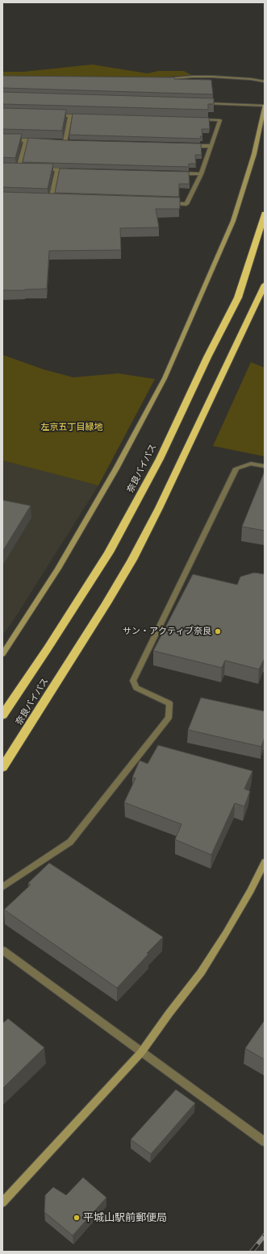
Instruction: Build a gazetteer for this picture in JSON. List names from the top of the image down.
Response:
{
  "streets": {
    "highway": ["奈良バイパス"]
  },
  "parks": ["左京五丁目緑地"],
  "places": ["サン・アクティブ奈良", "平城山駅前郵便局"]
}
